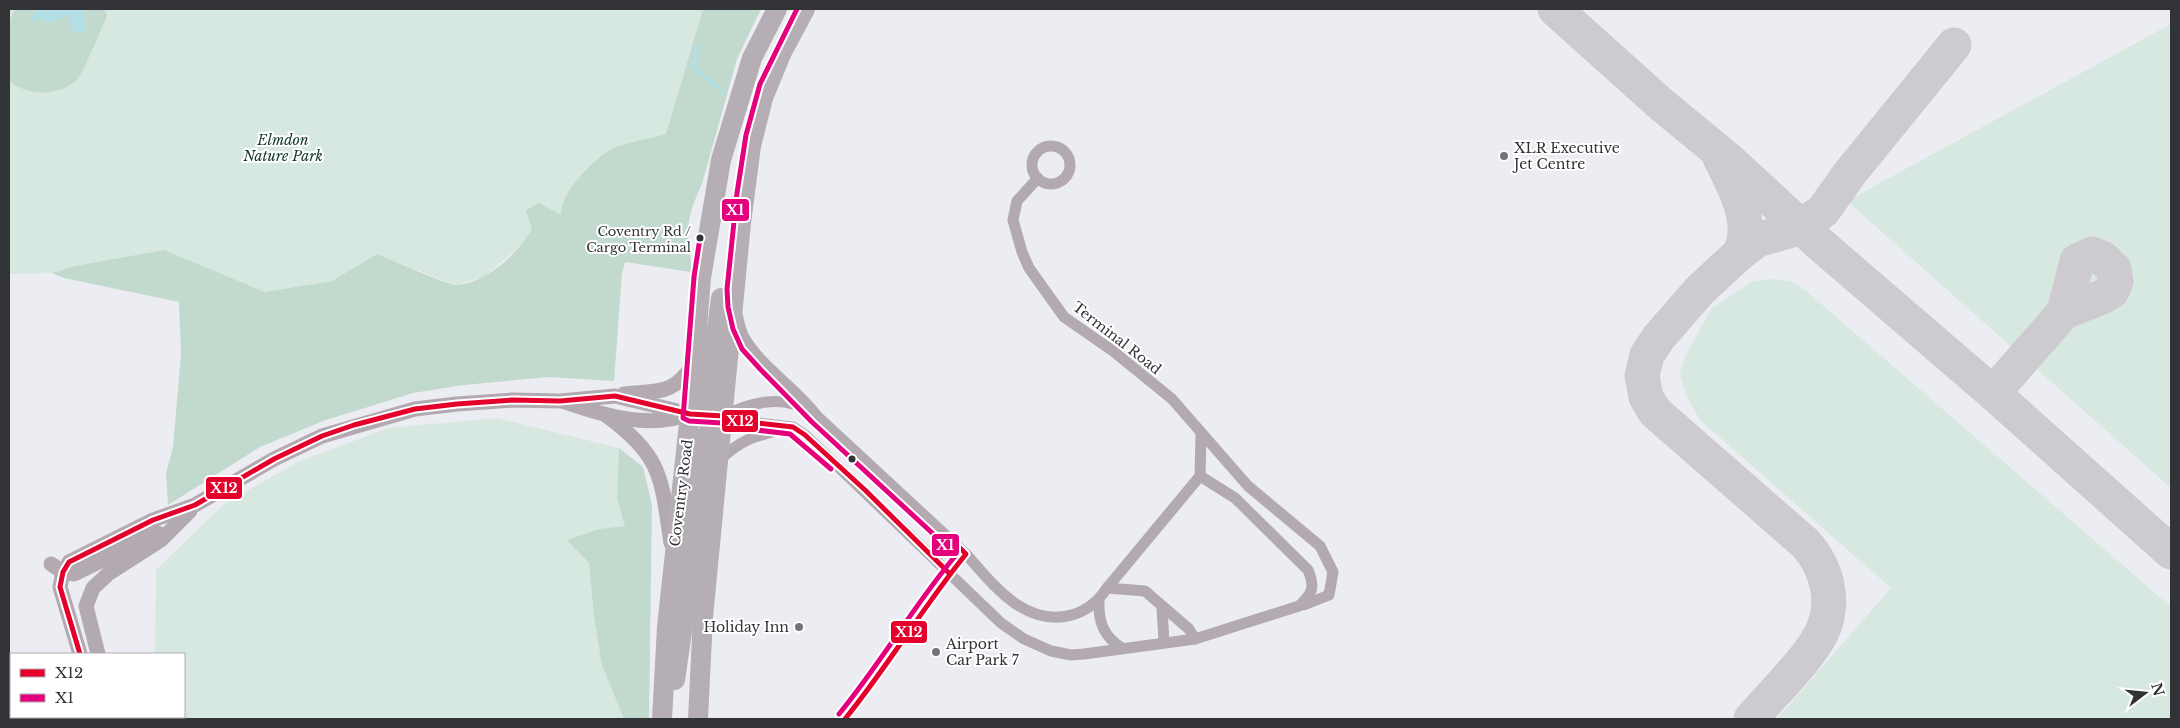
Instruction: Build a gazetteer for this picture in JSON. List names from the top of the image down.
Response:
{
  "streets": {
    "highway": ["Coventry Road"],
    "street": ["Terminal Road"]
  },
  "parks": ["Elmdon Nature Park"],
  "places": [
    "XLR Executive Jet Centre",
    "Coventry Rd / Cargo Terminal",
    "Holiday Inn",
    "Airport Car Park 7"
  ],
  "lines": ["transit line X1", "transit line X12"],
  "legend": ["X12", "X1"],
  "north": "right"
}
